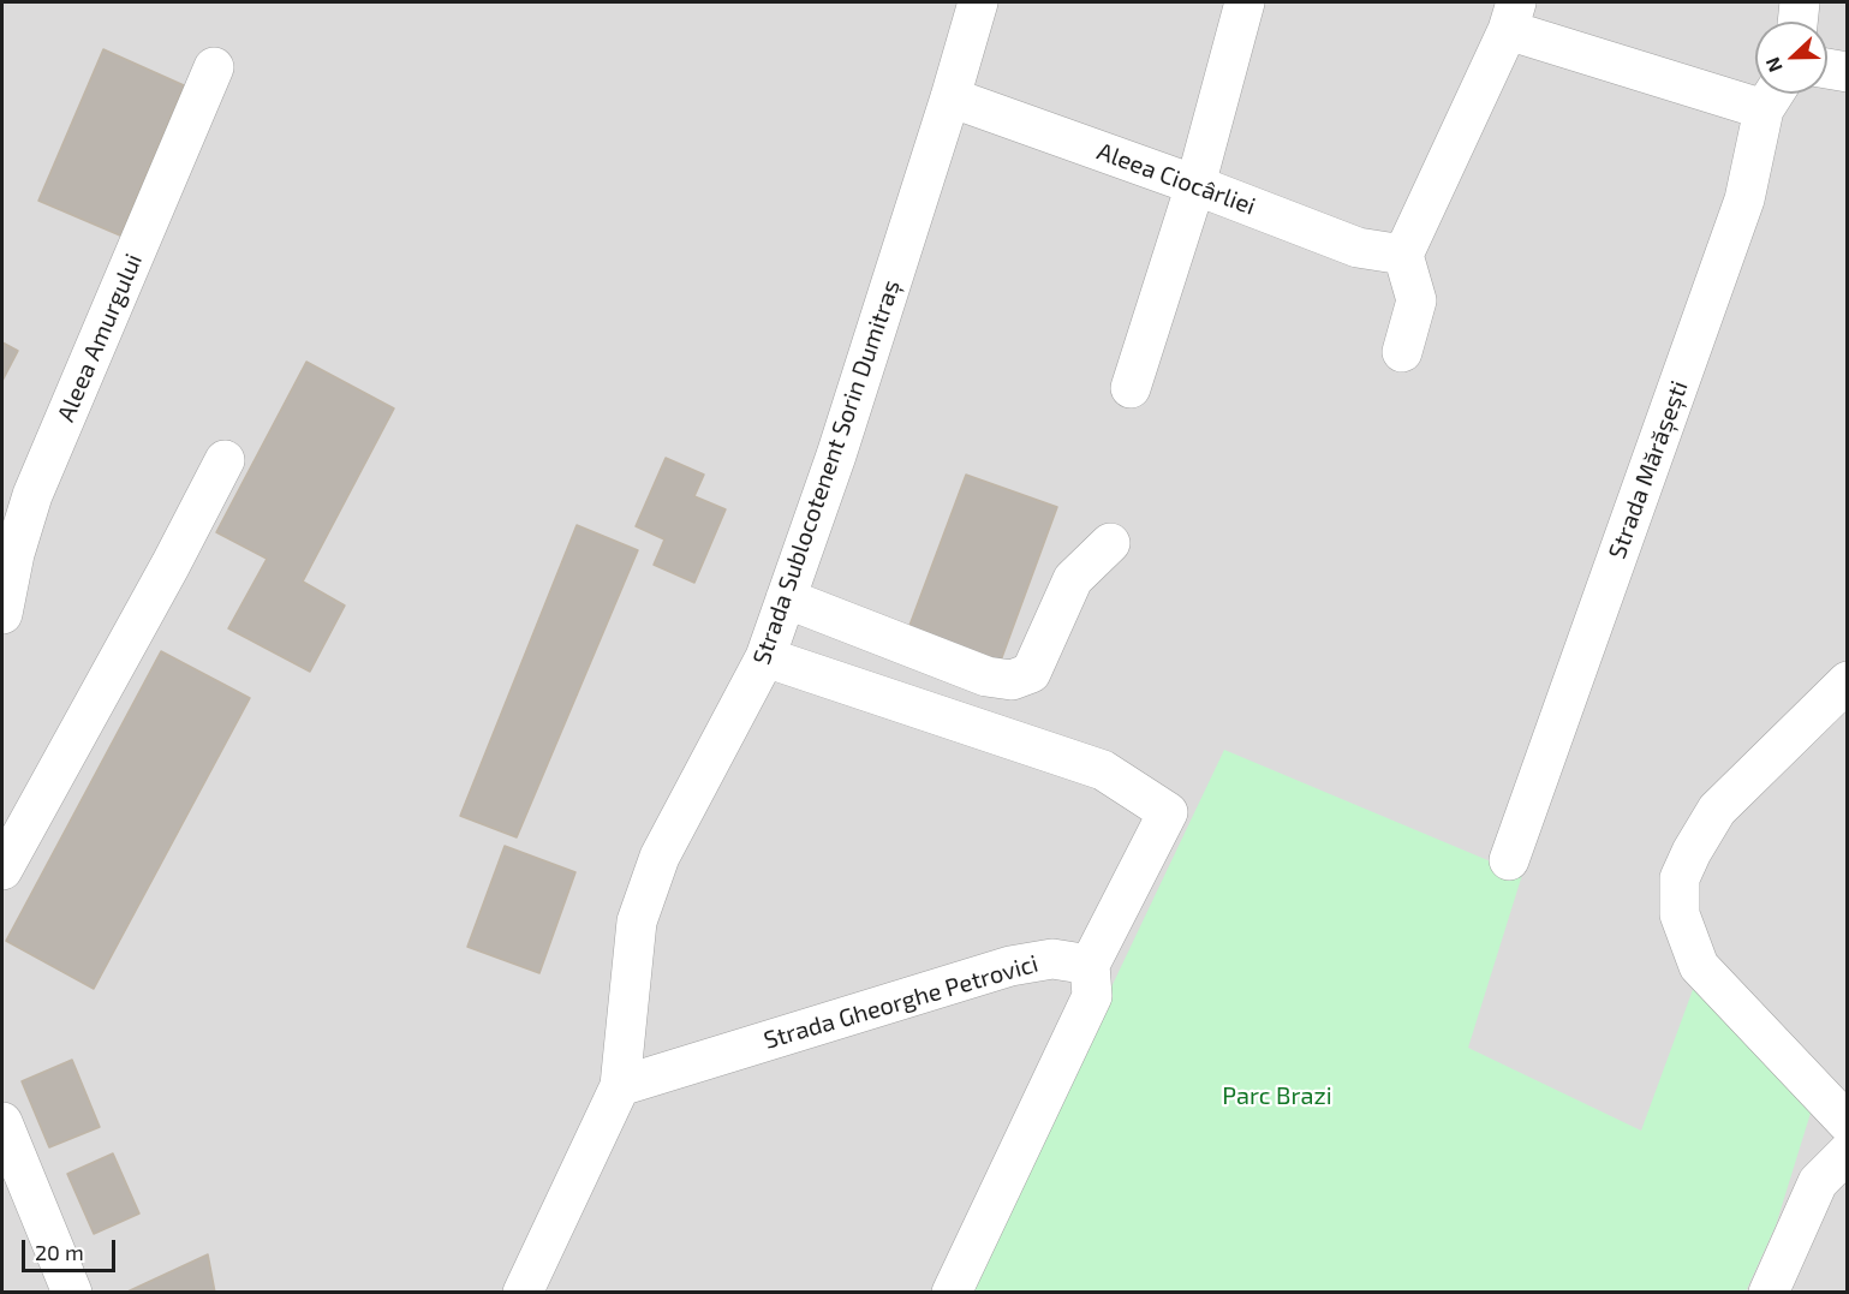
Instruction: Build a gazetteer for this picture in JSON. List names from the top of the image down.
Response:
{
  "streets": {
    "street": [
      "Aleea Ciocârliei",
      "Aleea Amurgului",
      "Strada Mărășești",
      "Strada Sublocotenent Sorin Dumitraș",
      "Strada Gheorghe Petrovici"
    ]
  },
  "crossings": [
    ["Aleea Ciocârliei", "Strada Sublocotenent Sorin Dumitraș"],
    ["Strada Sublocotenent Sorin Dumitraș", "Strada Gheorghe Petrovici"]
  ],
  "parks": ["Parc Brazi"],
  "scale_bar": "20 m",
  "north": "left"
}
